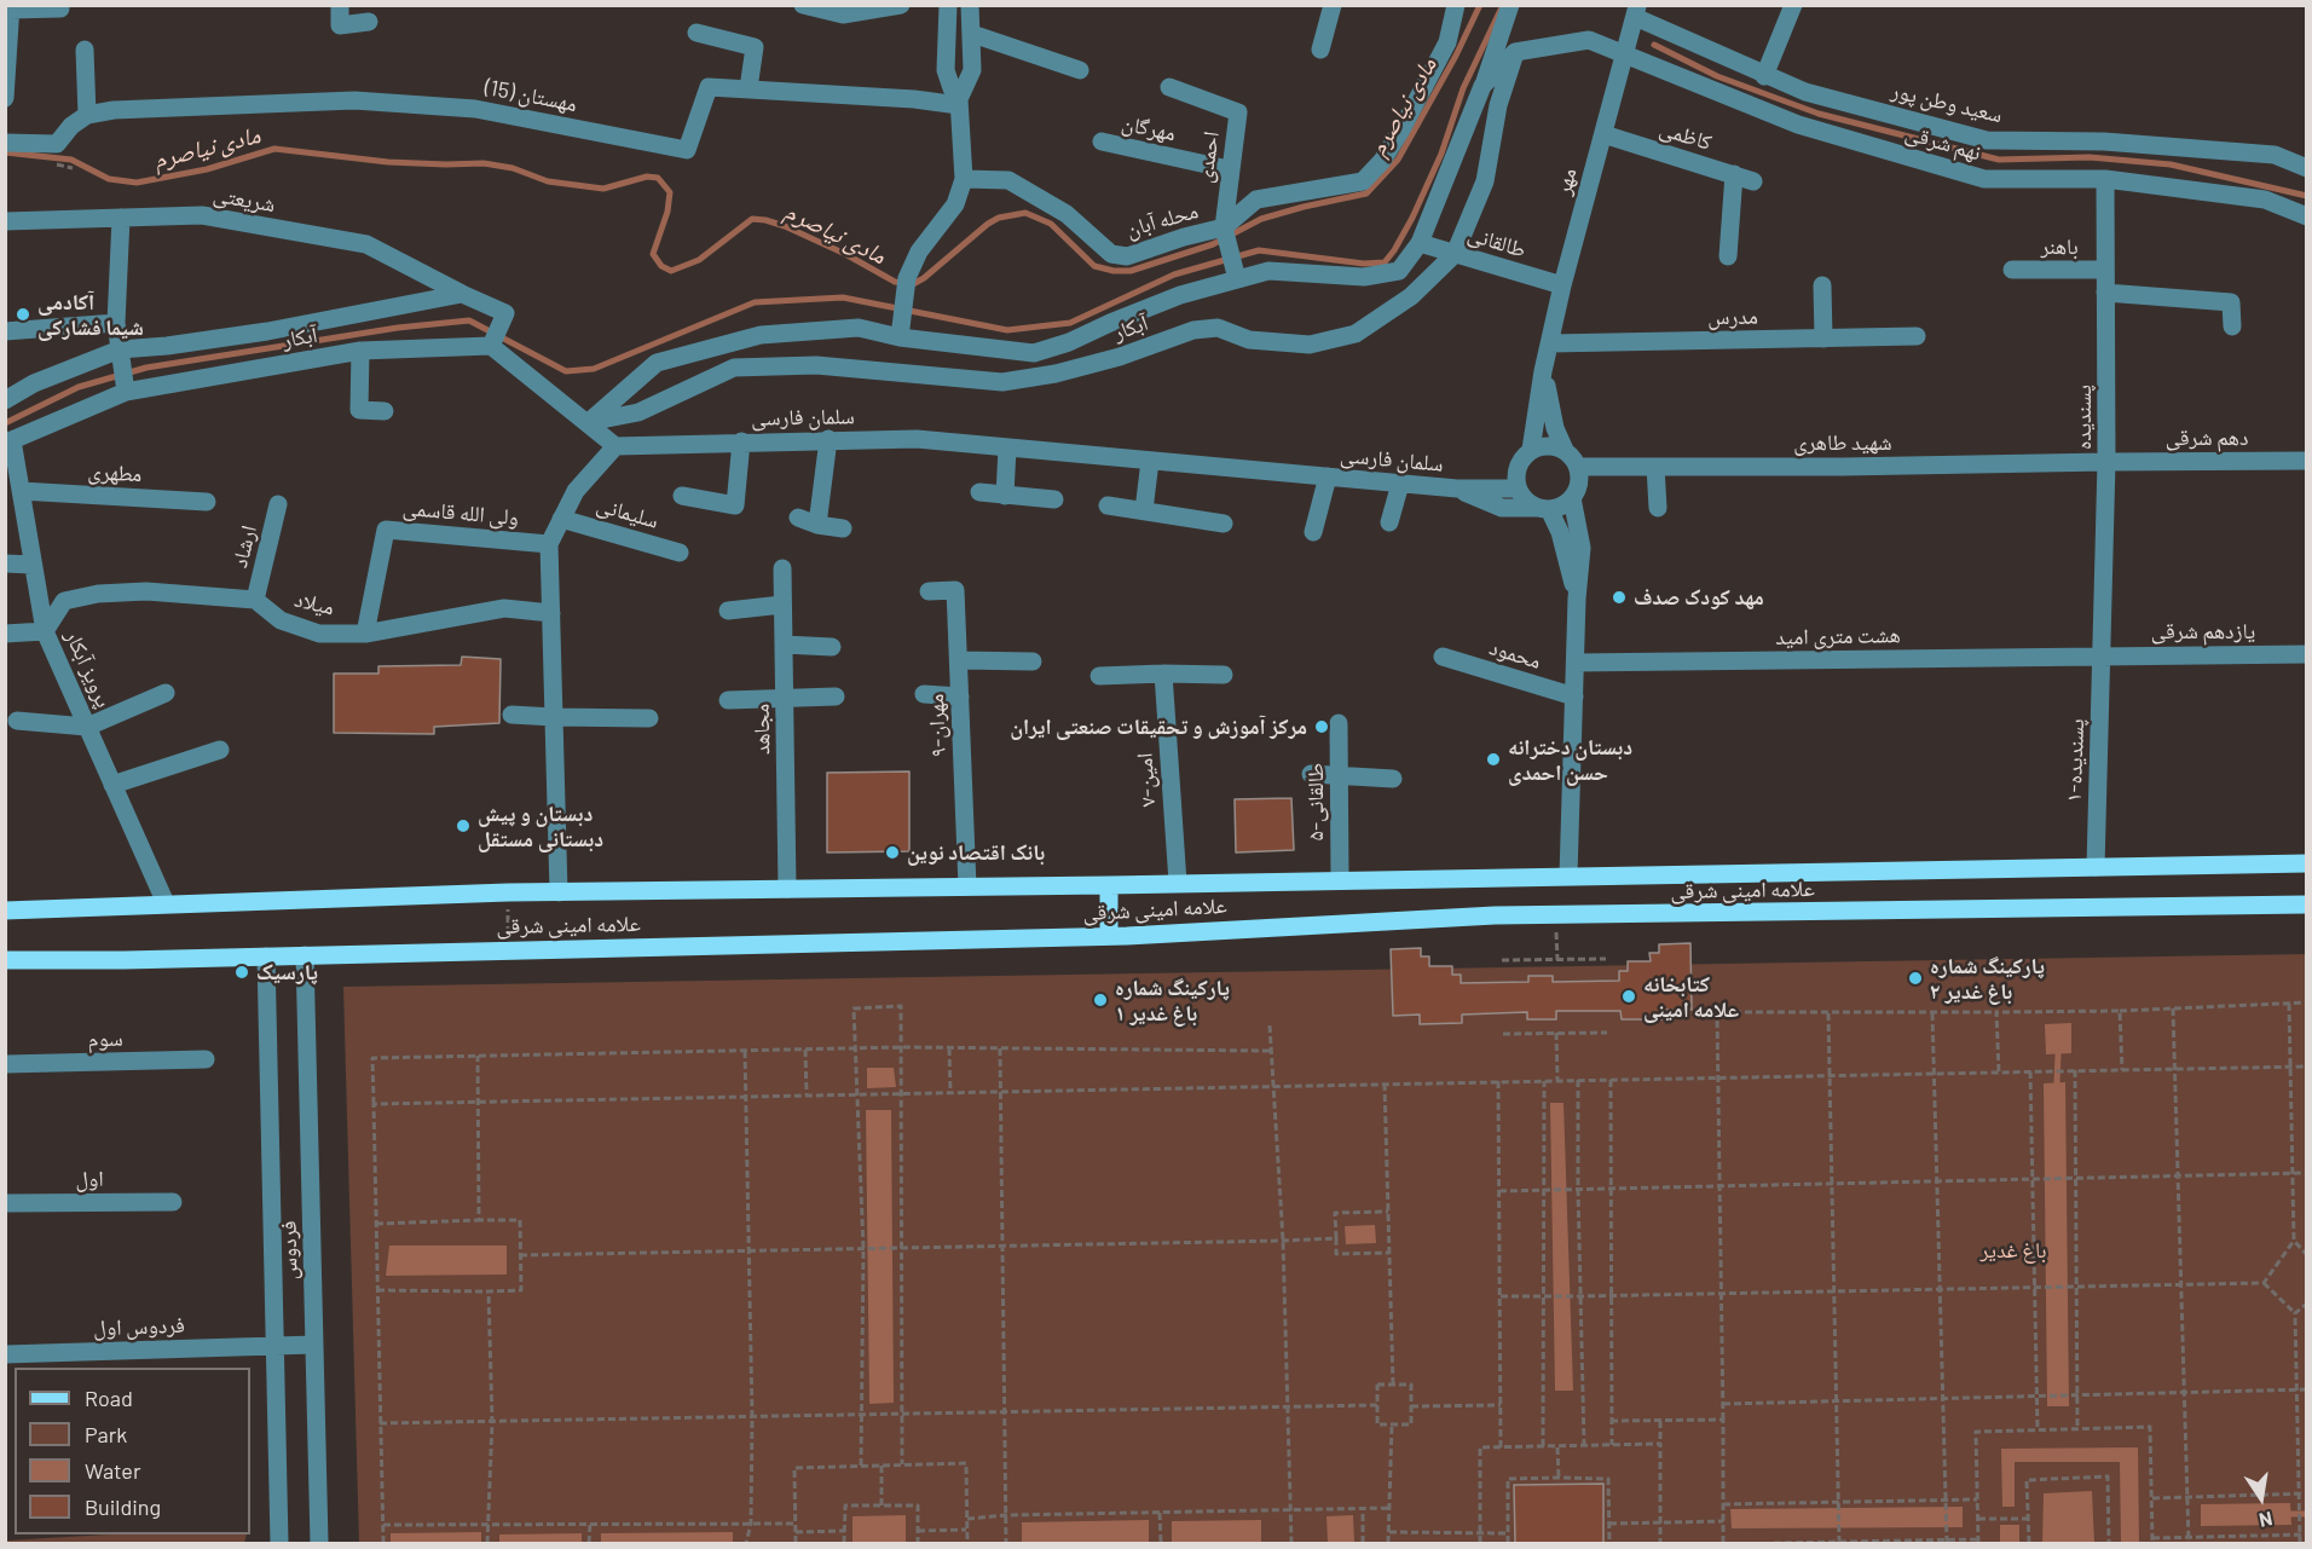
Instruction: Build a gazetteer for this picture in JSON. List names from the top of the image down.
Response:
{
  "streets": {
    "main road": ["علامه امینی شرقی"],
    "street": [
      "مهستان (15)",
      "سعید وطن پور",
      "مهرگان",
      "کاظمی",
      "نهم شرقی",
      "احمدی",
      "مهر",
      "شریعتی",
      "محله آبان",
      "طالقانی",
      "باهنر",
      "مدرس",
      "آبکار",
      "سلمان فارسی",
      "پسندیده",
      "دهم شرقی",
      "شهید طاهری",
      "مطهری",
      "ولی الله قاسمی",
      "سلیمانی",
      "ارشاد",
      "میلاد",
      "یازدهم شرقی",
      "هشت متری امید",
      "محمود",
      "پرویز آبکار",
      "۹-مهران",
      "مجاهد",
      "۱-پسندیده",
      "۷-امین",
      "۵-طالقانی",
      "سوم",
      "اول",
      "فردوس",
      "فردوس اول"
    ]
  },
  "crossings": [
    ["سعید وطن پور", "مهر"],
    ["مهرگان", "احمدی"],
    ["کاظمی", "مهر"],
    ["نهم شرقی", "مهر"],
    ["نهم شرقی", "پسندیده"],
    ["احمدی", "محله آبان"],
    ["احمدی", "آبکار"],
    ["مهر", "طالقانی"],
    ["مهر", "مدرس"],
    ["مهر", "سلمان فارسی"],
    ["مهر", "شهید طاهری"],
    ["شریعتی", "آبکار"],
    ["طالقانی", "آبکار"],
    ["باهنر", "پسندیده"],
    ["آبکار", "پرویز آبکار"],
    ["سلمان فارسی", "شهید طاهری"],
    ["پسندیده", "دهم شرقی"],
    ["پسندیده", "شهید طاهری"],
    ["پسندیده", "یازدهم شرقی"],
    ["پسندیده", "هشت متری امید"],
    ["پسندیده", "۱-پسندیده"],
    ["دهم شرقی", "شهید طاهری"],
    ["مطهری", "پرویز آبکار"],
    ["ولی الله قاسمی", "میلاد"],
    ["ارشاد", "میلاد"],
    ["یازدهم شرقی", "هشت متری امید"],
    ["یازدهم شرقی", "۱-پسندیده"],
    ["هشت متری امید", "۱-پسندیده"],
    ["پرویز آبکار", "علامه امینی شرقی"],
    ["۹-مهران", "علامه امینی شرقی"],
    ["مجاهد", "علامه امینی شرقی"],
    ["۱-پسندیده", "علامه امینی شرقی"],
    ["۷-امین", "علامه امینی شرقی"],
    ["۵-طالقانی", "علامه امینی شرقی"],
    ["علامه امینی شرقی", "فردوس"],
    ["فردوس", "فردوس اول"]
  ],
  "water": ["مادی نیاصرم"],
  "parks": ["باغ غدیر"],
  "places": [
    "آکادمی شیما فشارکی",
    "مهد کودک صدف",
    "مرکز آموزش و تحقیقات صنعتی ایران",
    "دبستان دخترانه حسن احمدی",
    "دبستان و پیش دبستانی مستقل",
    "بانک اقتصاد نوین",
    "پارسیک",
    "پارکینگ شماره ۲ باغ غدیر",
    "کتابخانه علامه امینی",
    "پارکینگ شماره ۱ باغ غدیر"
  ],
  "legend": [
    "Road",
    "Park",
    "Water",
    "Building"
  ],
  "north": "bottom"
}
